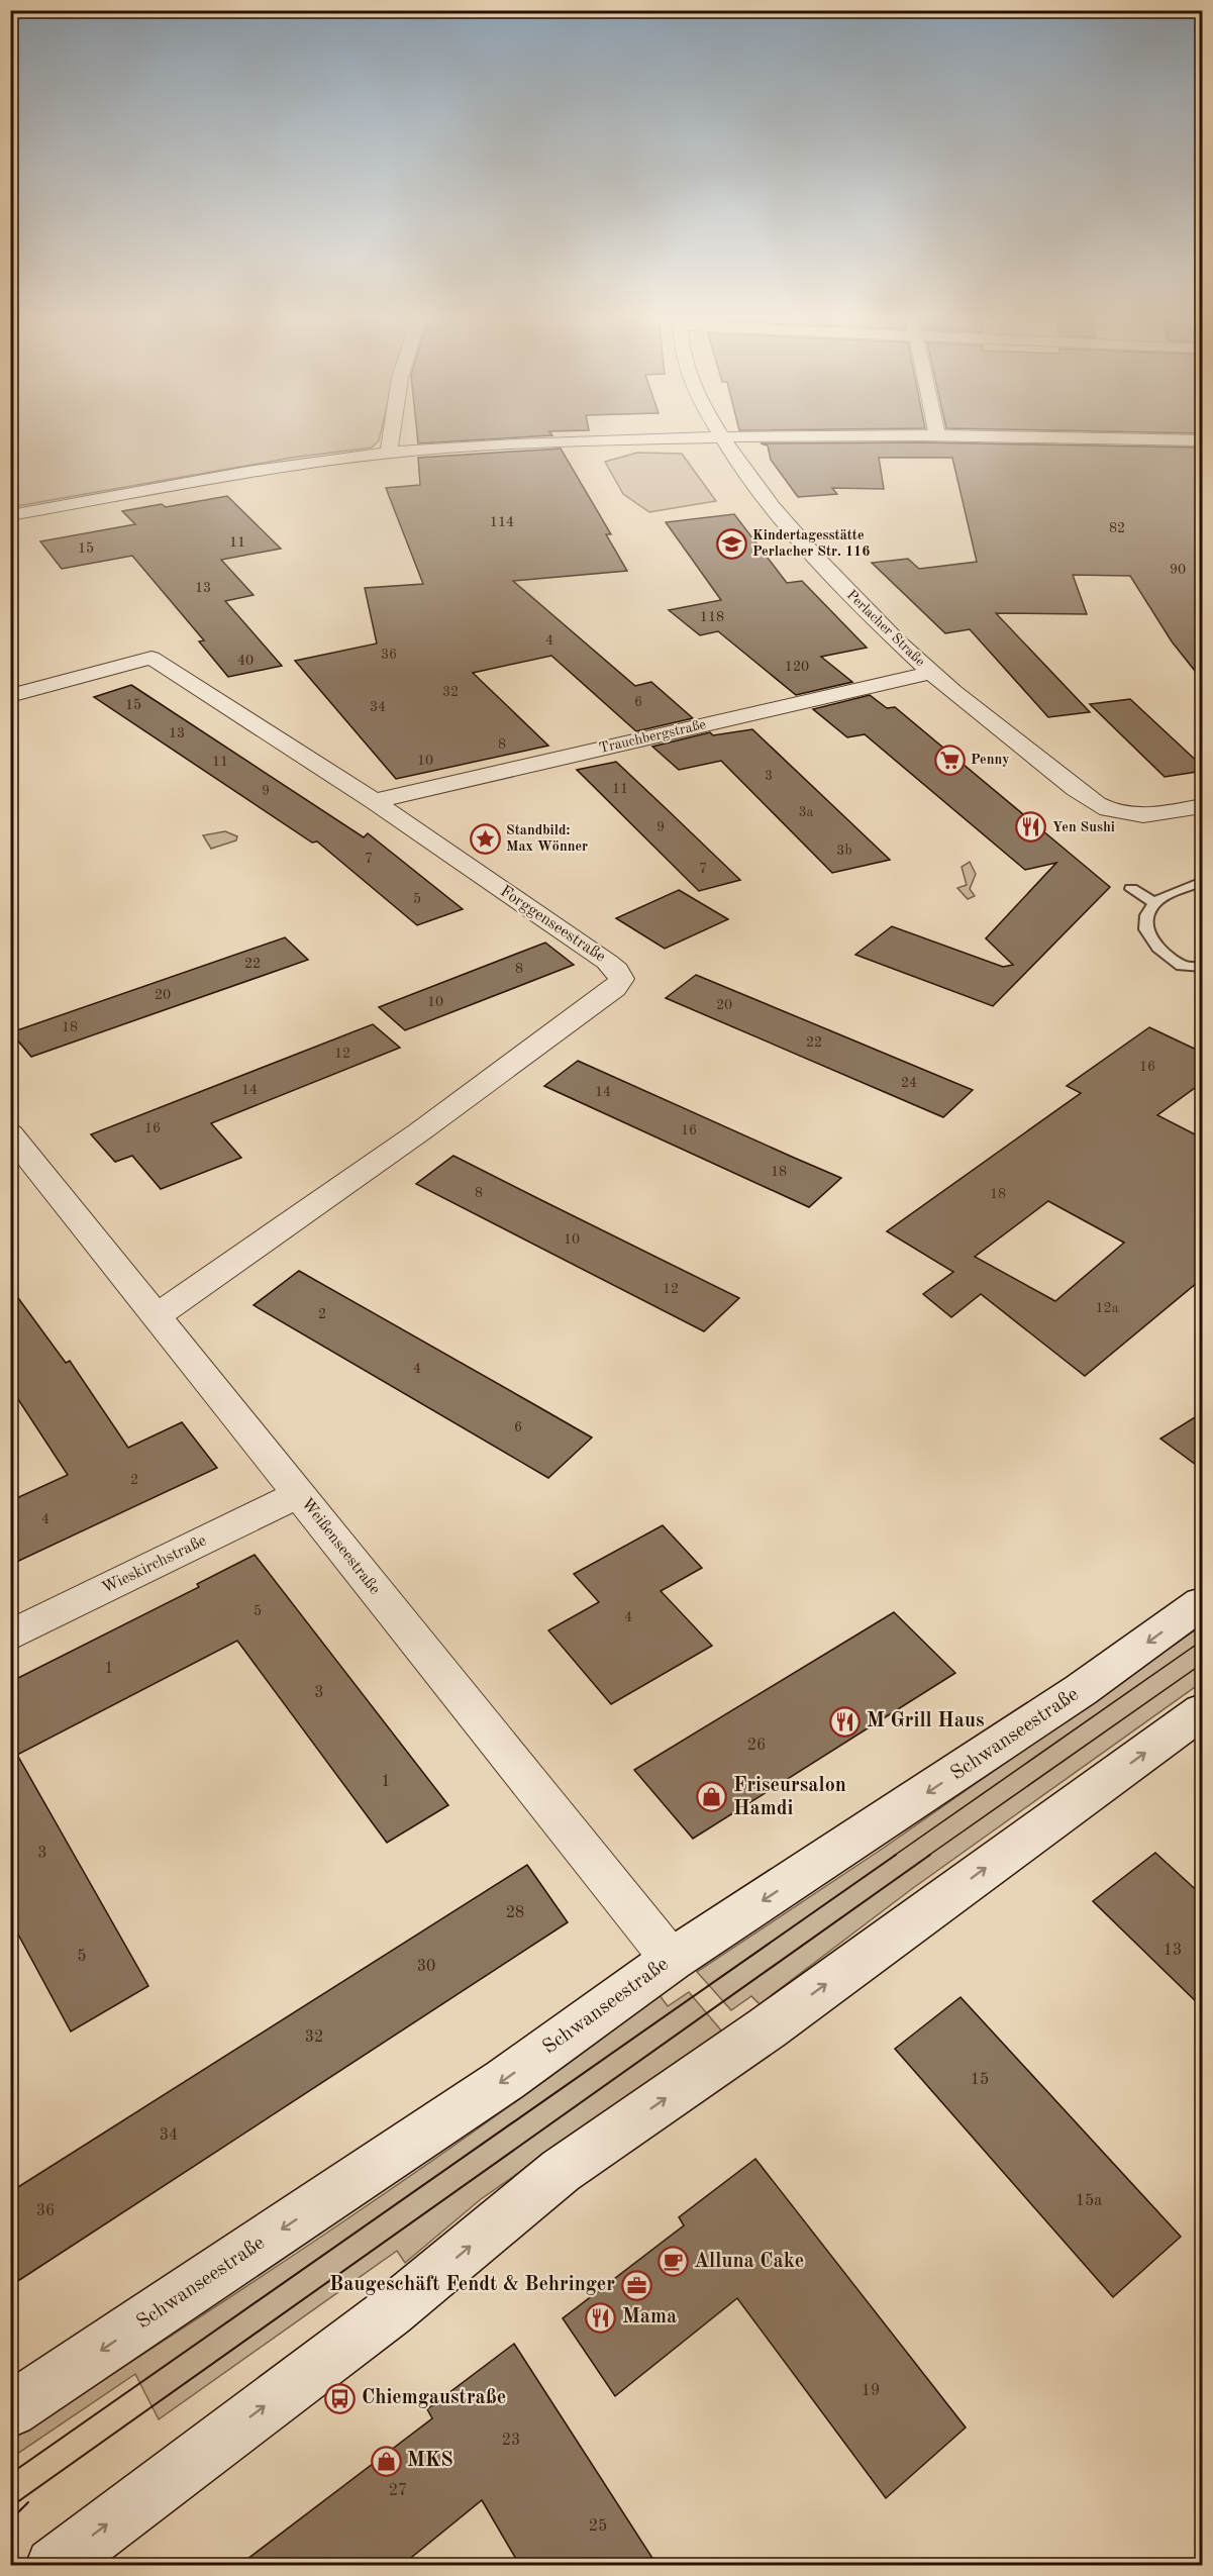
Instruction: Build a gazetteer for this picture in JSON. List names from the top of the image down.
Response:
{
  "streets": {
    "main road": ["Schwanseestraße"],
    "street": [
      "Perlacher Straße",
      "Trauchbergstraße",
      "Forggenseestraße",
      "Weißenseestraße",
      "Wieskirchstraße"
    ]
  },
  "crossings": [
    ["Perlacher Straße", "Trauchbergstraße"],
    ["Trauchbergstraße", "Forggenseestraße"],
    ["Forggenseestraße", "Weißenseestraße"],
    ["Weißenseestraße", "Wieskirchstraße"],
    ["Weißenseestraße", "Schwanseestraße"]
  ],
  "places": {
    "school or university": ["Kindertagesstätte Perlacher Str. 116"],
    "supermarket": ["Penny"],
    "restaurant": ["Yen Sushi", "M Grill Haus", "Mama"],
    "place": ["Standbild: Max Wönner"],
    "shop": ["Friseursalon Hamdi", "MKS"],
    "cafe": ["Alluna Cake"],
    "office": ["Baugeschäft Fendt & Behringer"],
    "bus stop": ["Chiemgaustraße"]
  },
  "house_numbers": [
    "114",
    "82",
    "11",
    "15",
    "90",
    "13",
    "118",
    "4",
    "36",
    "40",
    "120",
    "32",
    "6",
    "15",
    "34",
    "13",
    "8",
    "10",
    "11",
    "3",
    "11",
    "9",
    "3a",
    "9",
    "3b",
    "7",
    "7",
    "5",
    "22",
    "8",
    "20",
    "10",
    "20",
    "18",
    "22",
    "12",
    "16",
    "24",
    "14",
    "14",
    "16",
    "16",
    "18",
    "8",
    "18",
    "10",
    "12",
    "12a",
    "2",
    "4",
    "6",
    "2",
    "4",
    "5",
    "4",
    "1",
    "3",
    "26",
    "1",
    "3",
    "28",
    "13",
    "5",
    "30",
    "32",
    "15",
    "34",
    "15a",
    "36",
    "19",
    "23",
    "27",
    "25"
  ]
}
